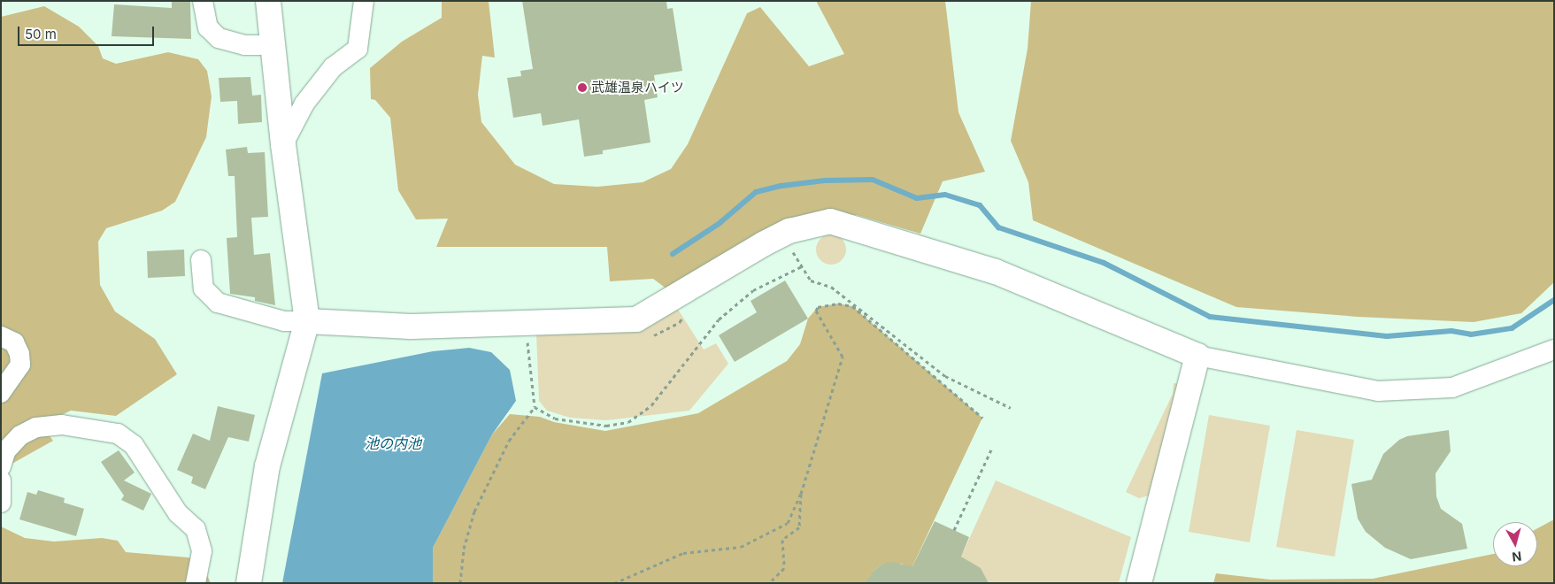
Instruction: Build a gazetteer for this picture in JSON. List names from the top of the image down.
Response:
{
  "water": ["池の内池"],
  "places": ["武雄温泉ハイツ"],
  "scale_bar": "50 m",
  "north": "bottom"
}
